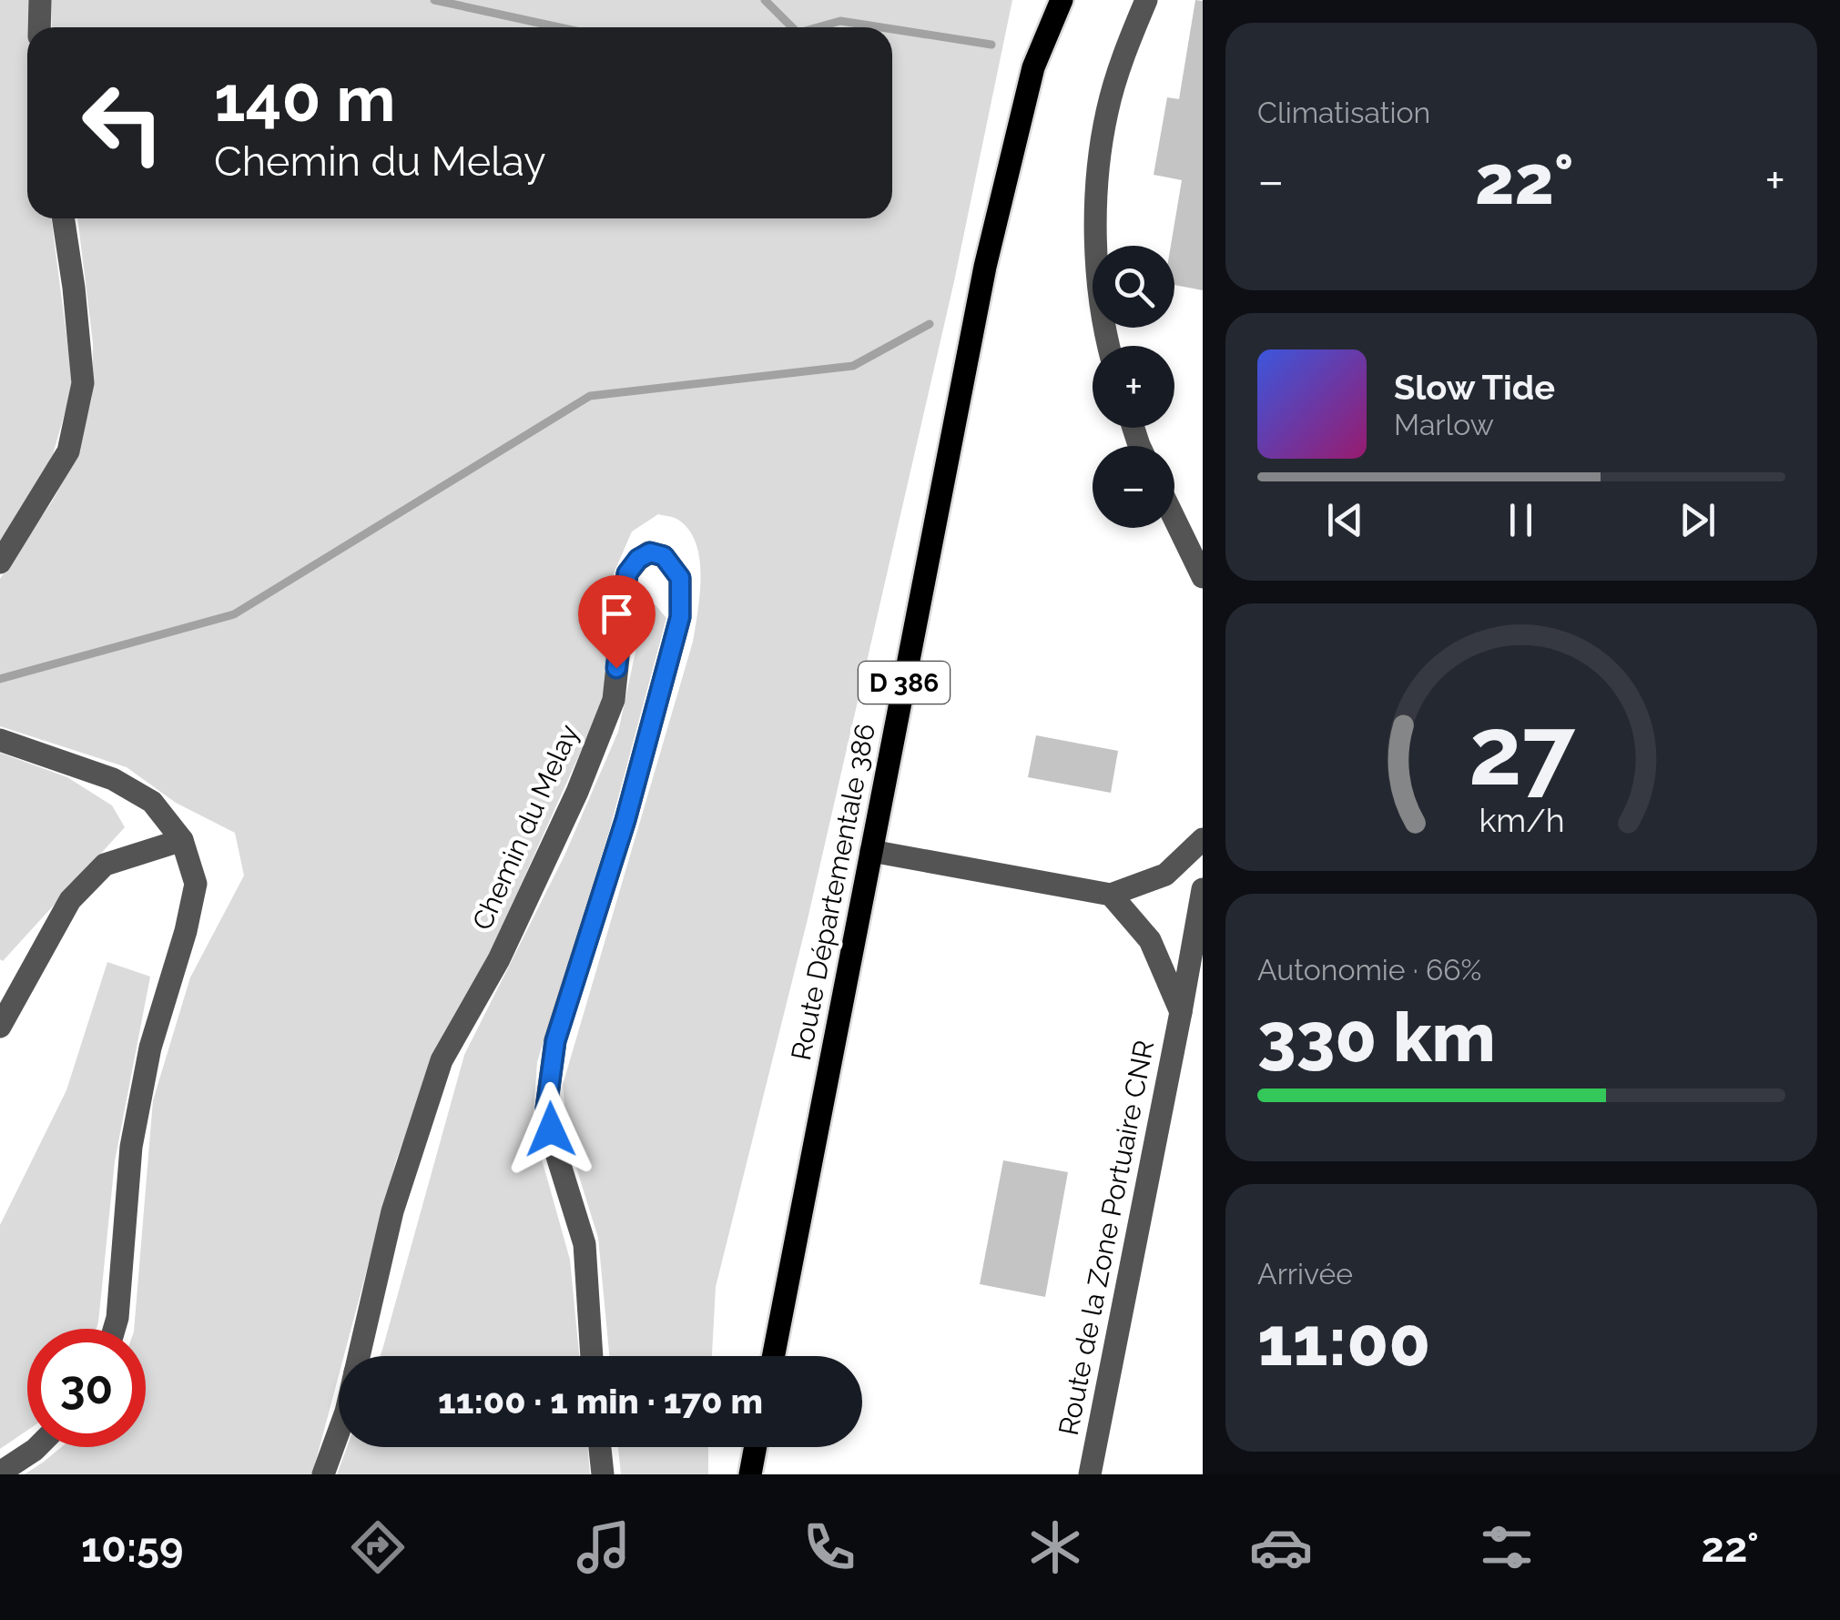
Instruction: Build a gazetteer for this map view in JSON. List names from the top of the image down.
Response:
{
  "streets": {
    "main road": ["D 386", "Route Départementale 386"],
    "street": ["Chemin du Melay", "Route de la Zone Portuaire CNR"]
  },
  "page": {
    "tile": [
      "Climatisation",
      ["Autonomie · 66%", "330 km"],
      ["Arrivée", "11:00"]
    ],
    "turn": ["140 m", "Chemin du Melay"],
    "heat": ["−", "22°", "+"],
    "map_buttons": ["+", "−"],
    "song": ["Slow Tide", "Marlow"],
    "limit": "30",
    "trip": "11:00 · 1 min · 170 m",
    "tabs": ["10:59", "22°"],
    "gauge": ["27", "km/h"]
  }
}
